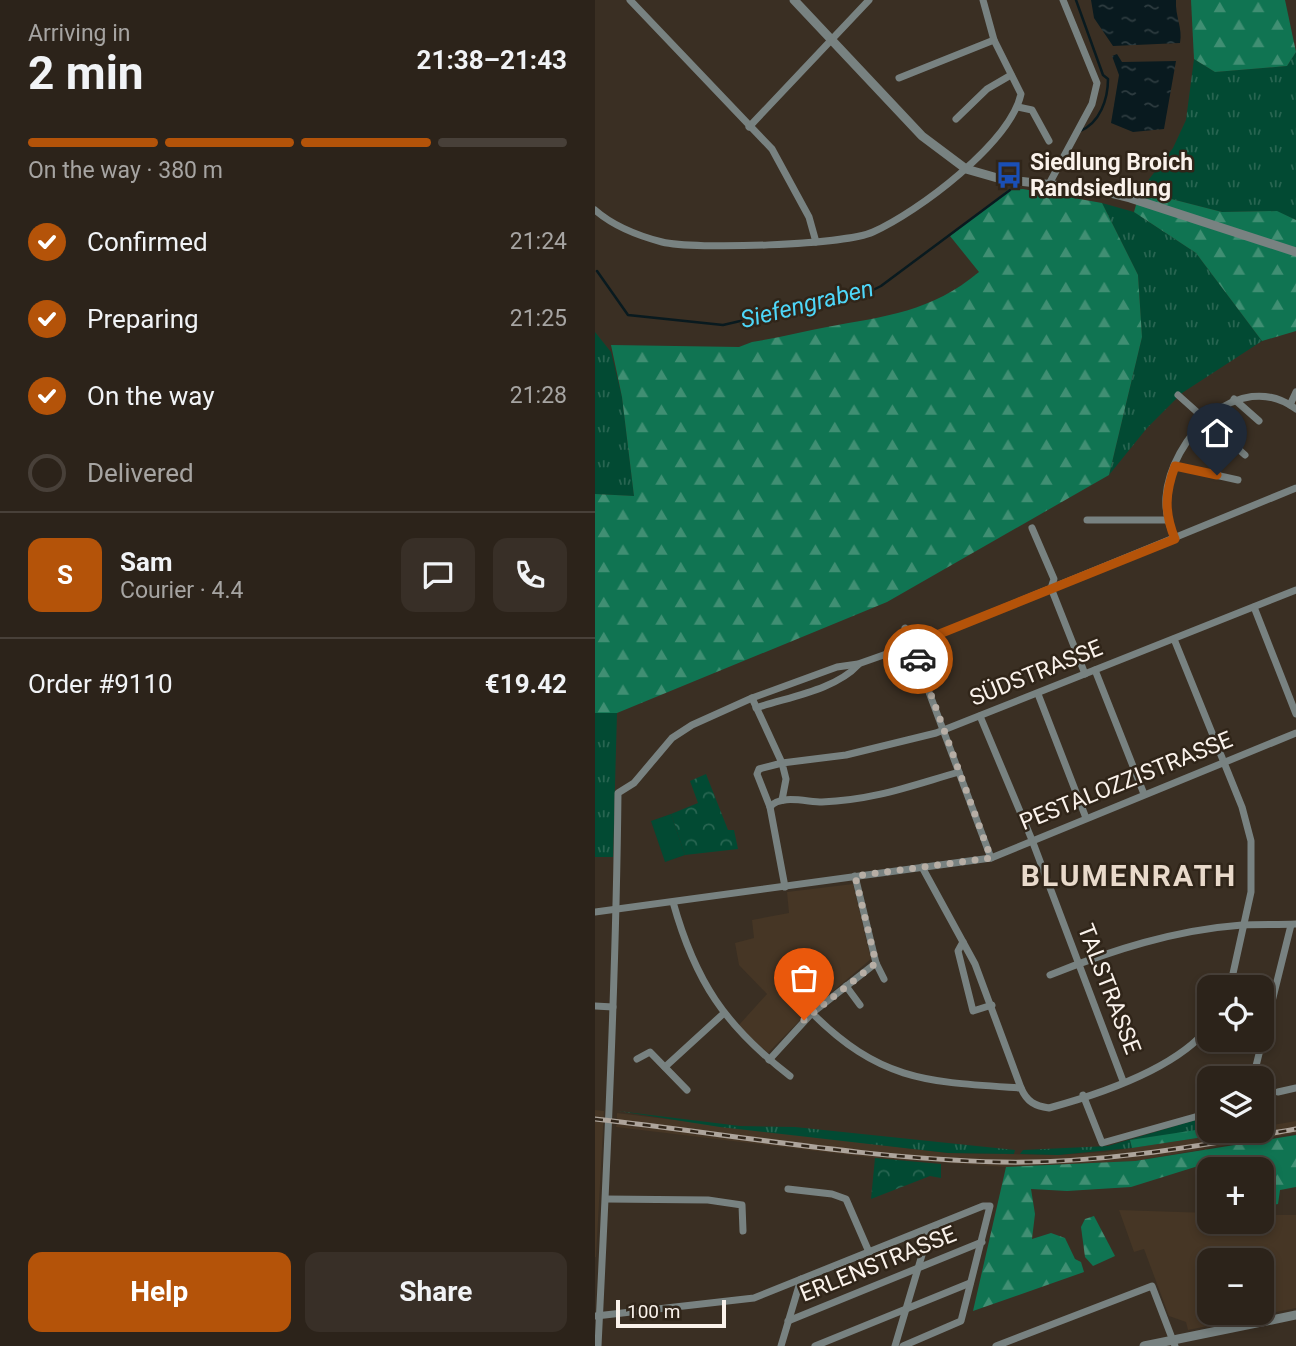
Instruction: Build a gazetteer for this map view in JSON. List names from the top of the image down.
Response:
{
  "streets": {
    "street": [
      "SÜDSTRASSE",
      "PESTALOZZISTRASSE",
      "TALSTRASSE",
      "ERLENSTRASSE"
    ]
  },
  "crossings": [
    ["SÜDSTRASSE", "TALSTRASSE"],
    ["PESTALOZZISTRASSE", "TALSTRASSE"]
  ],
  "districts": ["BLUMENRATH"],
  "water": ["Siefengraben"],
  "places": {
    "bus stop": ["Siedlung Broich Randsiedlung"]
  },
  "scale_bar": "100 m",
  "page": {
    "heading": ["2 min", "Arriving in", "21:38–21:43"],
    "panel": [
      "Sam",
      "Courier · 4.4",
      "Order #9110",
      "€19.42"
    ],
    "bar": "On the way · 380 m",
    "list": [
      ["Confirmed", "21:24"],
      ["Preparing", "21:25"],
      ["On the way", "21:28"],
      "Delivered"
    ],
    "round": "S",
    "map_buttons": ["+", "−"],
    "buttons": ["Help", "Share"],
    "scale": "100 m"
  }
}
